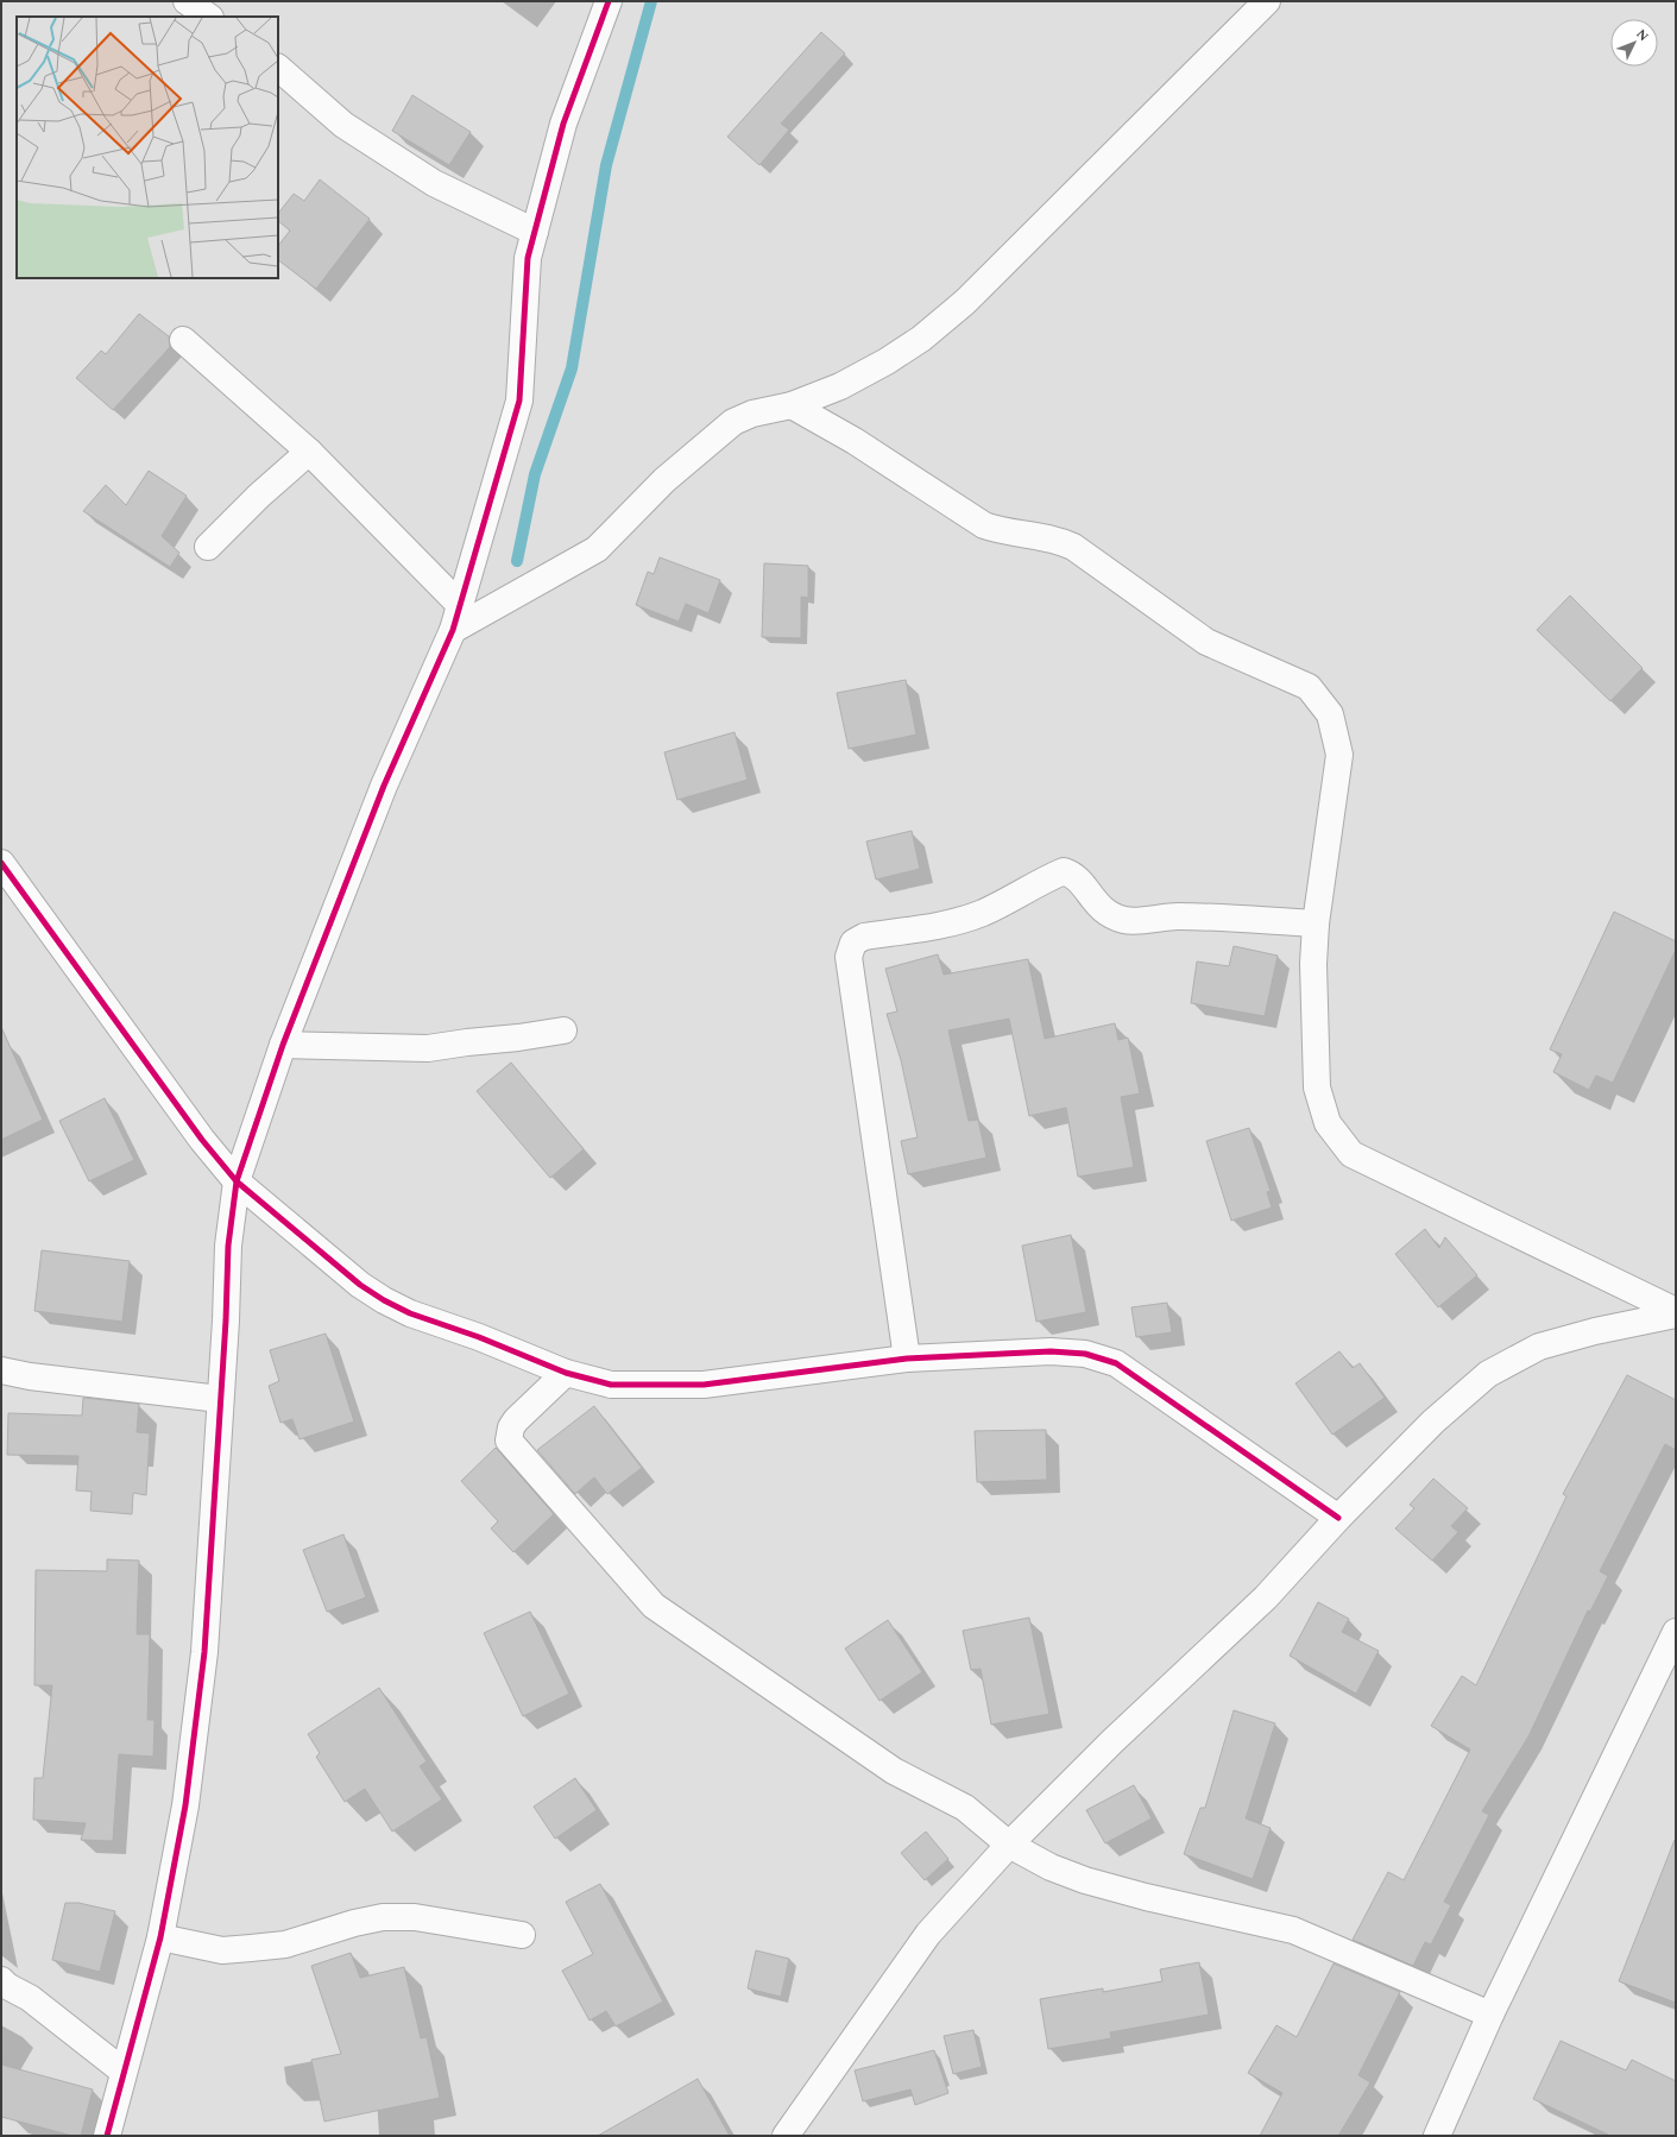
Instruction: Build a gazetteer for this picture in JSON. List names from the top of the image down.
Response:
{
  "north": "top right"
}
